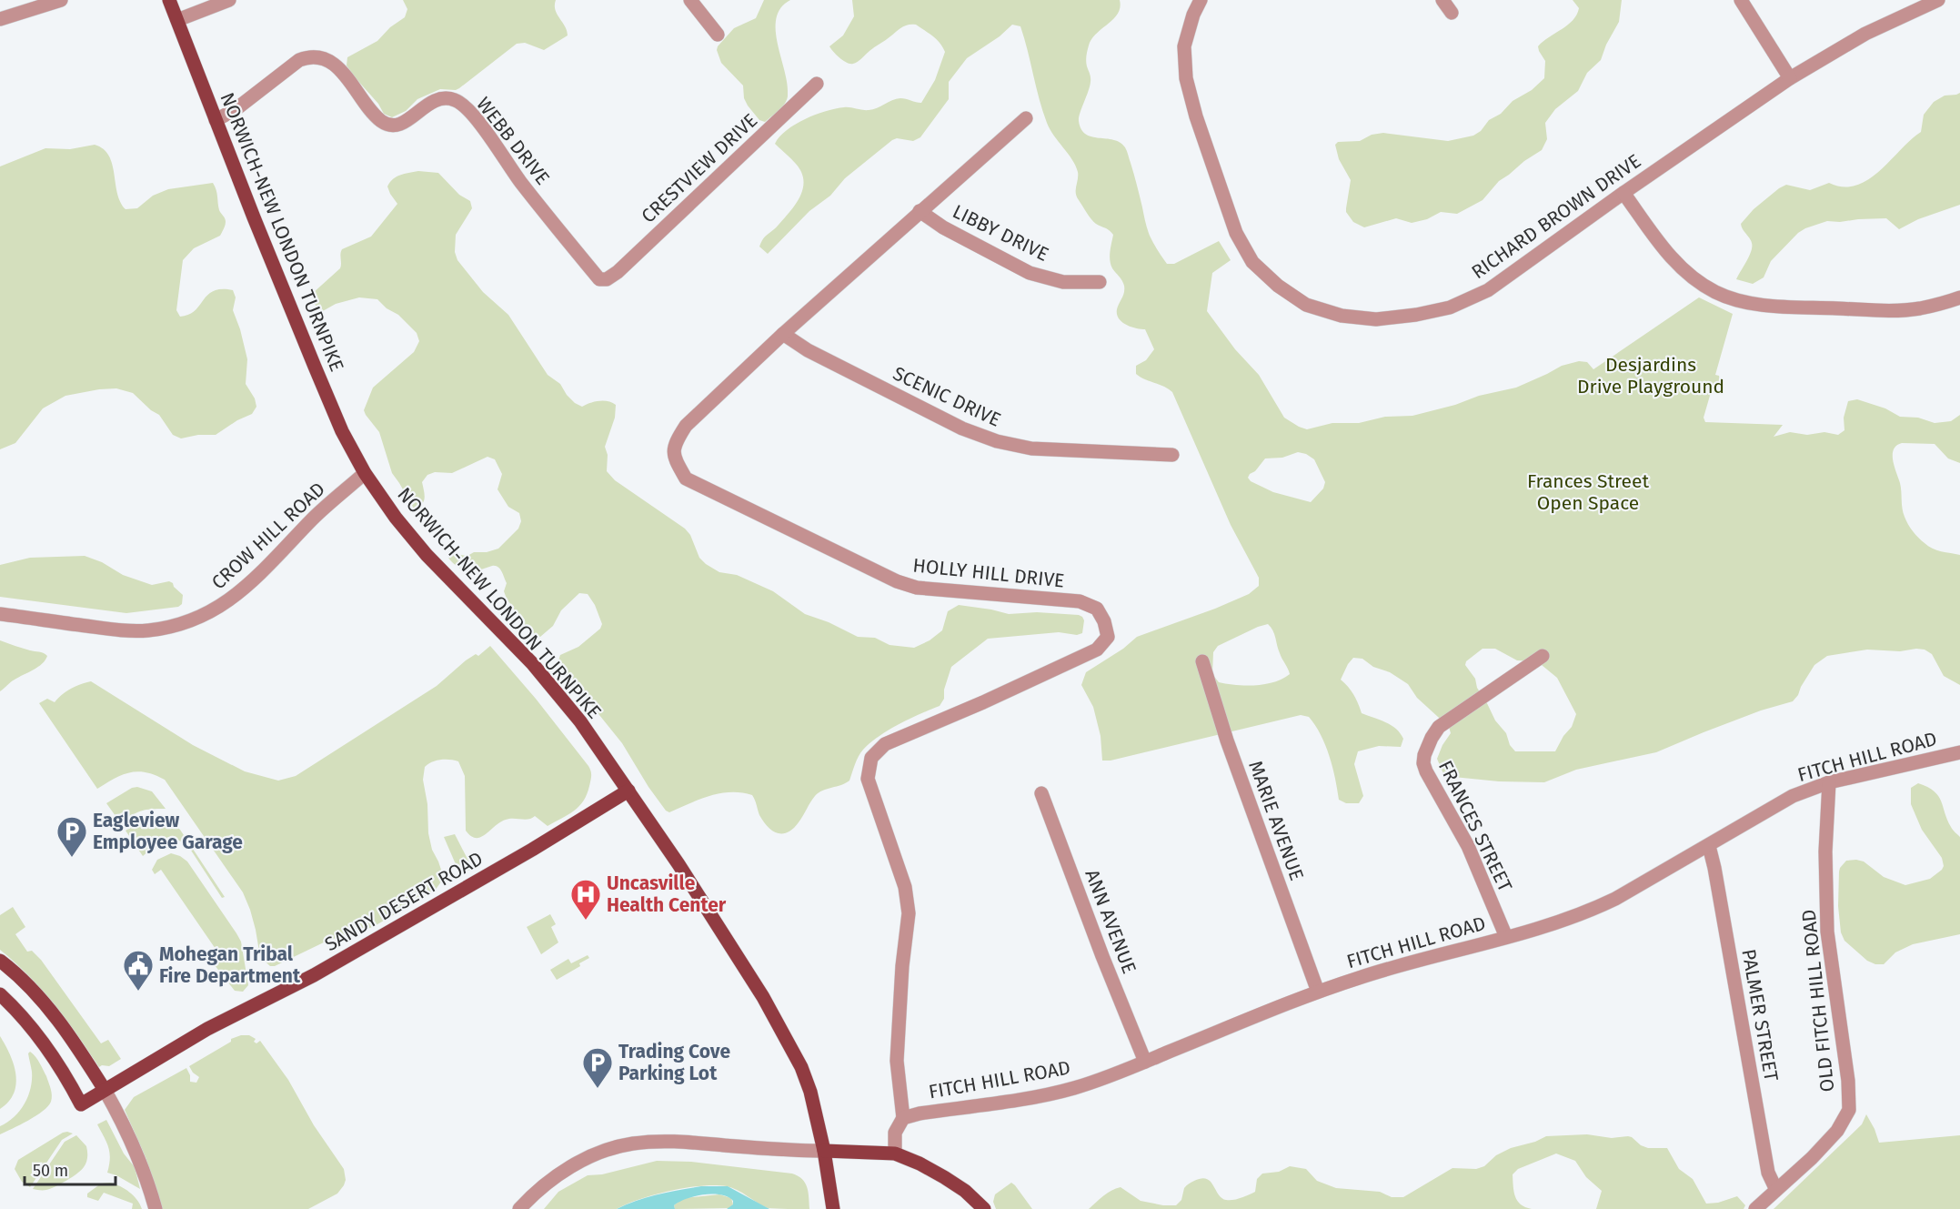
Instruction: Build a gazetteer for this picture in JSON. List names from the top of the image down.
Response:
{
  "streets": {
    "main road": ["NORWICH-NEW LONDON TURNPIKE", "SANDY DESERT ROAD"],
    "street": [
      "WEBB DRIVE",
      "CRESTVIEW DRIVE",
      "RICHARD BROWN DRIVE",
      "LIBBY DRIVE",
      "SCENIC DRIVE",
      "CROW HILL ROAD",
      "HOLLY HILL DRIVE",
      "FITCH HILL ROAD",
      "MARIE AVENUE",
      "FRANCES STREET",
      "ANN AVENUE",
      "OLD FITCH HILL ROAD",
      "PALMER STREET"
    ]
  },
  "crossings": [
    ["WEBB DRIVE", "CRESTVIEW DRIVE"],
    ["WEBB DRIVE", "NORWICH-NEW LONDON TURNPIKE"],
    ["NORWICH-NEW LONDON TURNPIKE", "CROW HILL ROAD"],
    ["NORWICH-NEW LONDON TURNPIKE", "SANDY DESERT ROAD"],
    ["LIBBY DRIVE", "HOLLY HILL DRIVE"],
    ["SCENIC DRIVE", "HOLLY HILL DRIVE"],
    ["HOLLY HILL DRIVE", "FITCH HILL ROAD"],
    ["FITCH HILL ROAD", "MARIE AVENUE"],
    ["FITCH HILL ROAD", "FRANCES STREET"],
    ["FITCH HILL ROAD", "ANN AVENUE"],
    ["FITCH HILL ROAD", "OLD FITCH HILL ROAD"],
    ["FITCH HILL ROAD", "PALMER STREET"],
    ["OLD FITCH HILL ROAD", "PALMER STREET"]
  ],
  "parks": ["Desjardins Drive Playground", "Frances Street Open Space"],
  "places": {
    "parking": ["Eagleview Employee Garage", "Trading Cove Parking Lot"],
    "hospital": ["Uncasville Health Center"],
    "public building": ["Mohegan Tribal Fire Department"]
  },
  "scale_bar": "50 m"
}
